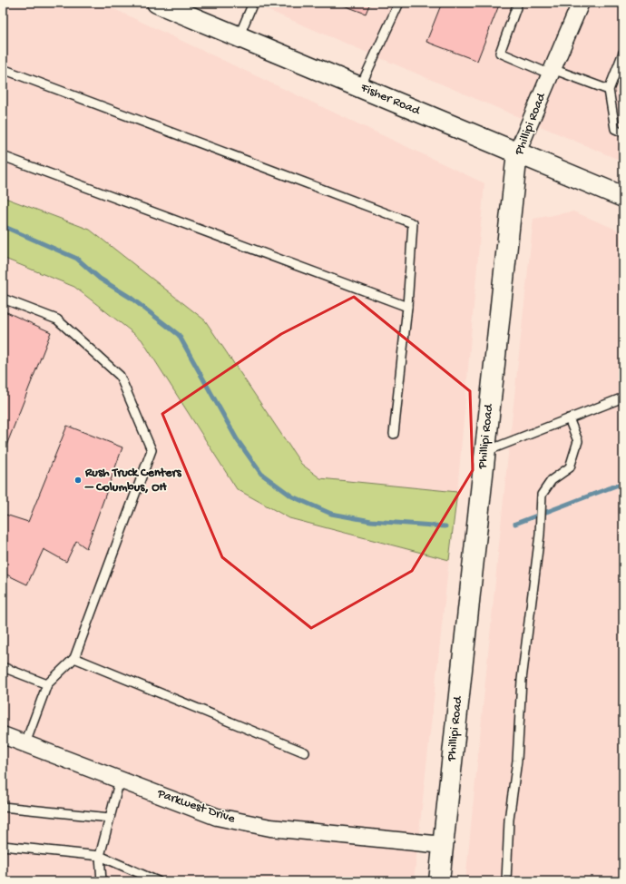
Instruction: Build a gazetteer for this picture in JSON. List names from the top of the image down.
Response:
{
  "streets": {
    "main road": ["Fisher Road", "Phillipi Road"],
    "street": ["Parkwest Drive"]
  },
  "crossings": [
    ["Fisher Road", "Phillipi Road"],
    ["Phillipi Road", "Parkwest Drive"]
  ],
  "places": ["Rush Truck Centers – Columbus, OH"]
}
